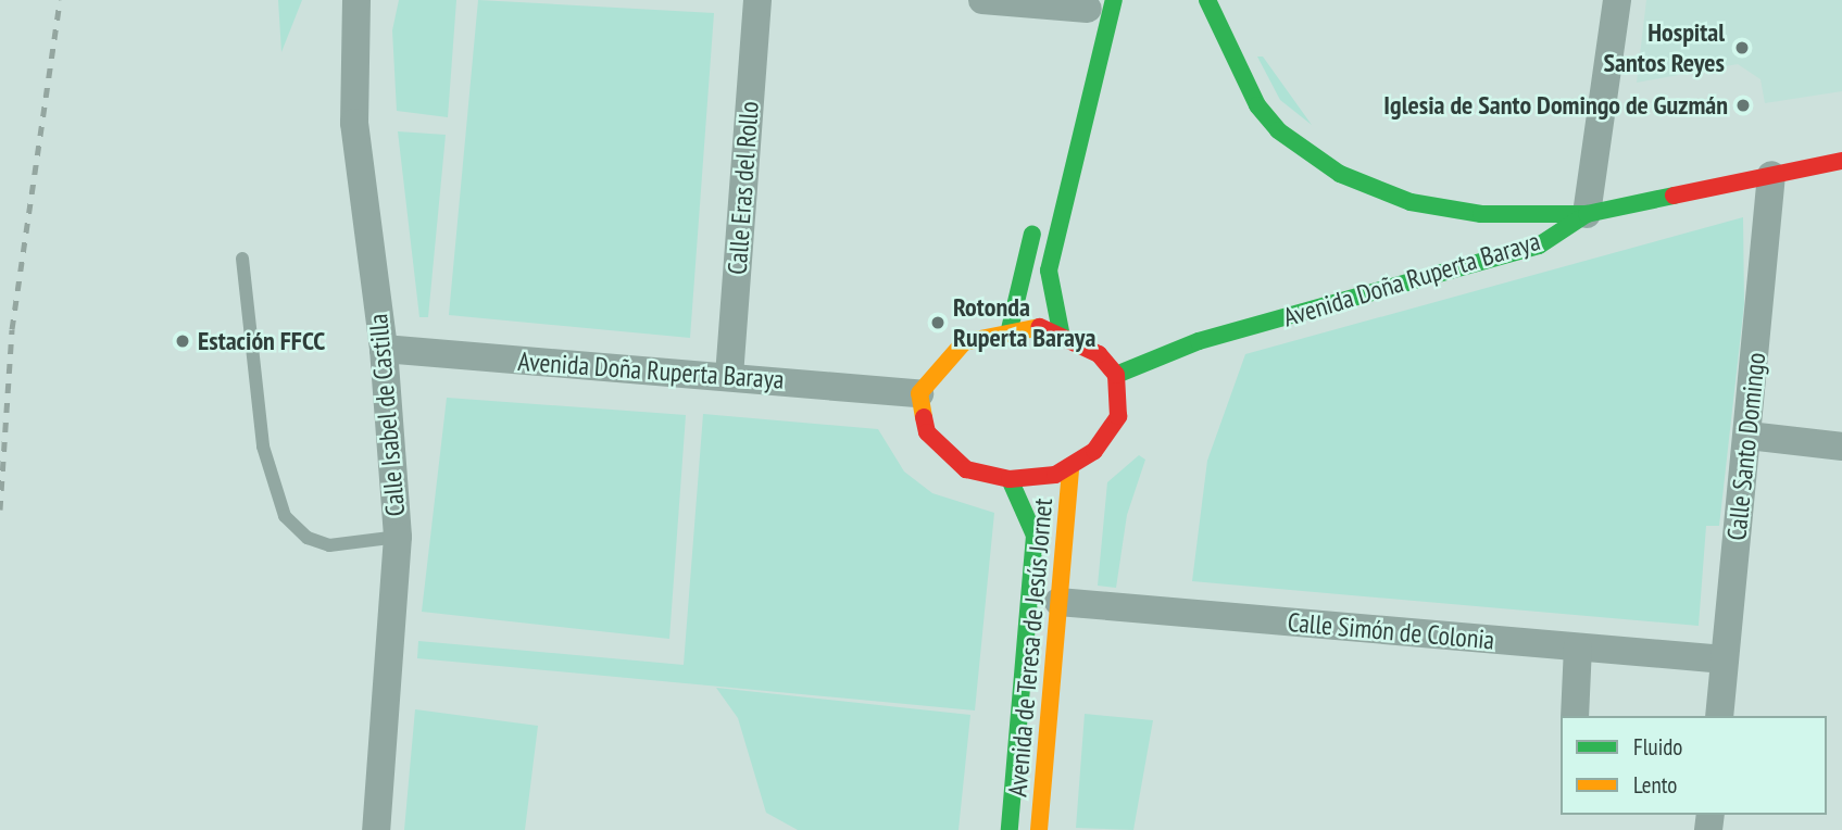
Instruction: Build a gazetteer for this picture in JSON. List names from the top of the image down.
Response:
{
  "streets": {
    "street": [
      "Calle Eras del Rollo",
      "Avenida Doña Ruperta Baraya",
      "Calle Isabel de Castilla",
      "Calle Santo Domingo",
      "Calle Simón de Colonia",
      "Avenida de Teresa de Jesús Jornet"
    ]
  },
  "crossings": [
    ["Calle Eras del Rollo", "Avenida Doña Ruperta Baraya"],
    ["Avenida Doña Ruperta Baraya", "Calle Isabel de Castilla"],
    ["Avenida Doña Ruperta Baraya", "Calle Santo Domingo"],
    ["Avenida Doña Ruperta Baraya", "Avenida de Teresa de Jesús Jornet"],
    ["Calle Santo Domingo", "Calle Simón de Colonia"],
    ["Calle Simón de Colonia", "Avenida de Teresa de Jesús Jornet"]
  ],
  "places": [
    "Hospital Santos Reyes",
    "Iglesia de Santo Domingo de Guzmán",
    "Rotonda Ruperta Baraya",
    "Estación FFCC"
  ],
  "legend": ["Fluido", "Lento"]
}
